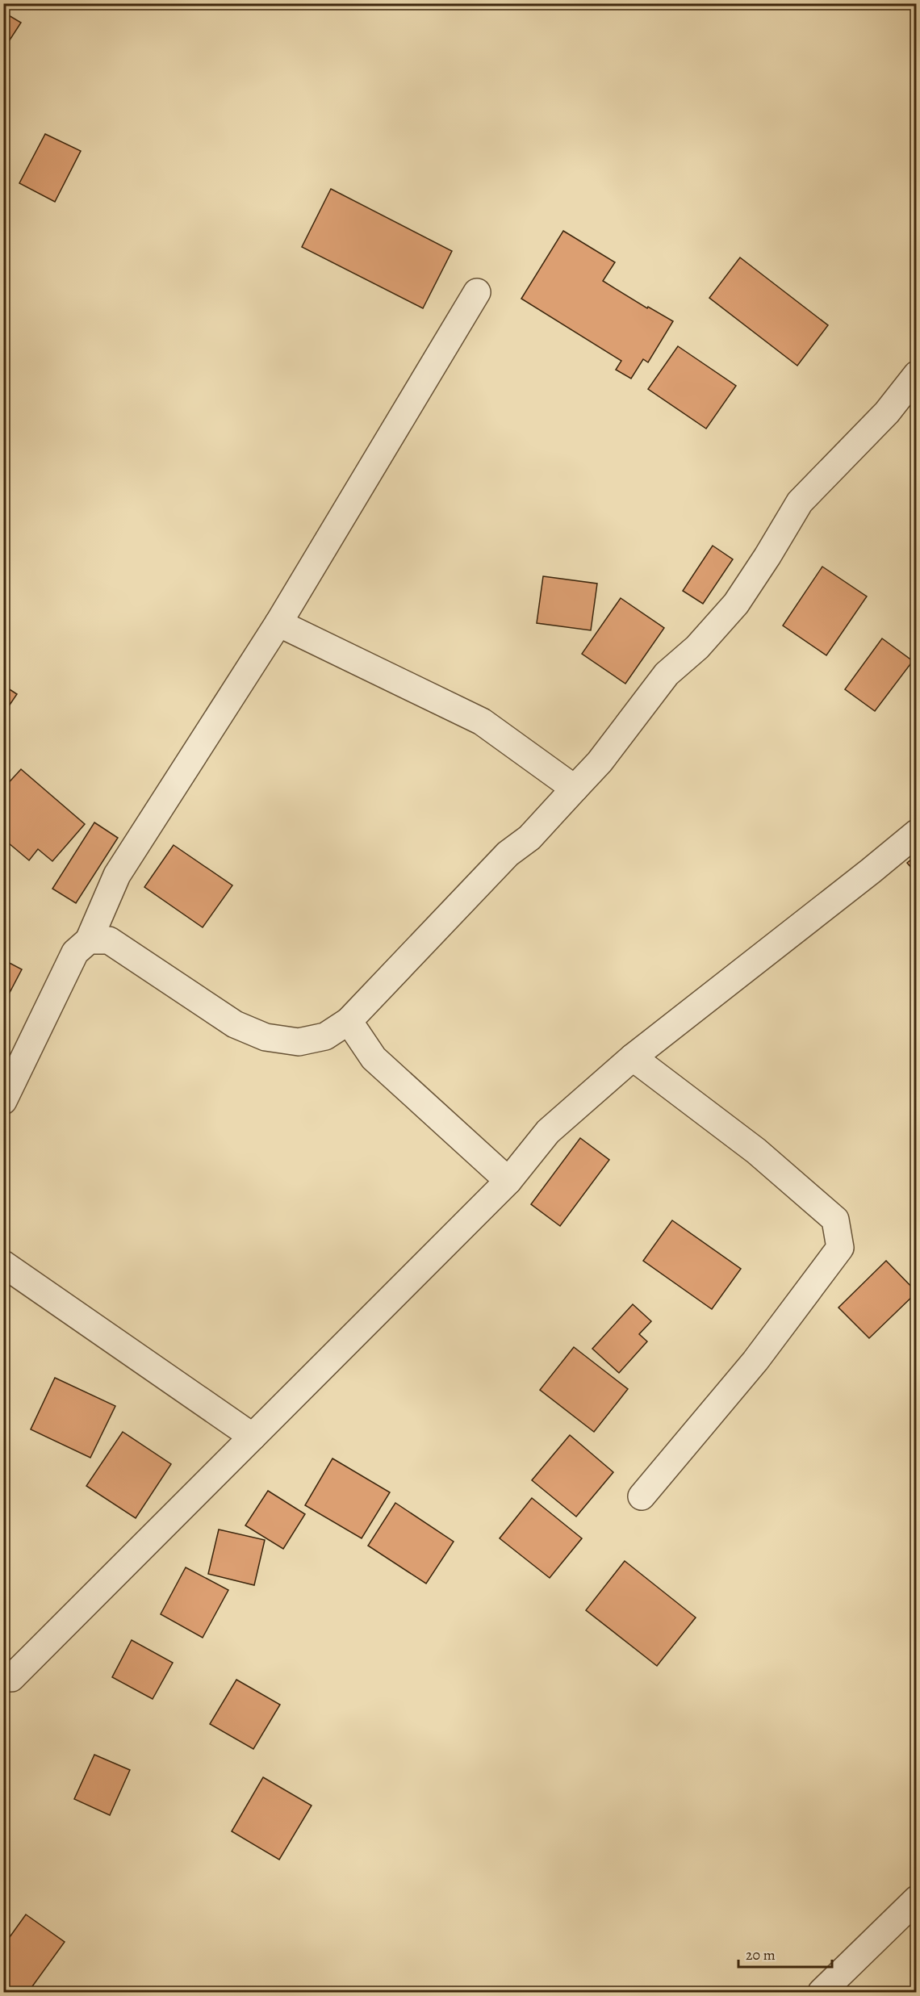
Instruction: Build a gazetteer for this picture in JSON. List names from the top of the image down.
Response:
{
  "scale_bar": "20 m"
}
